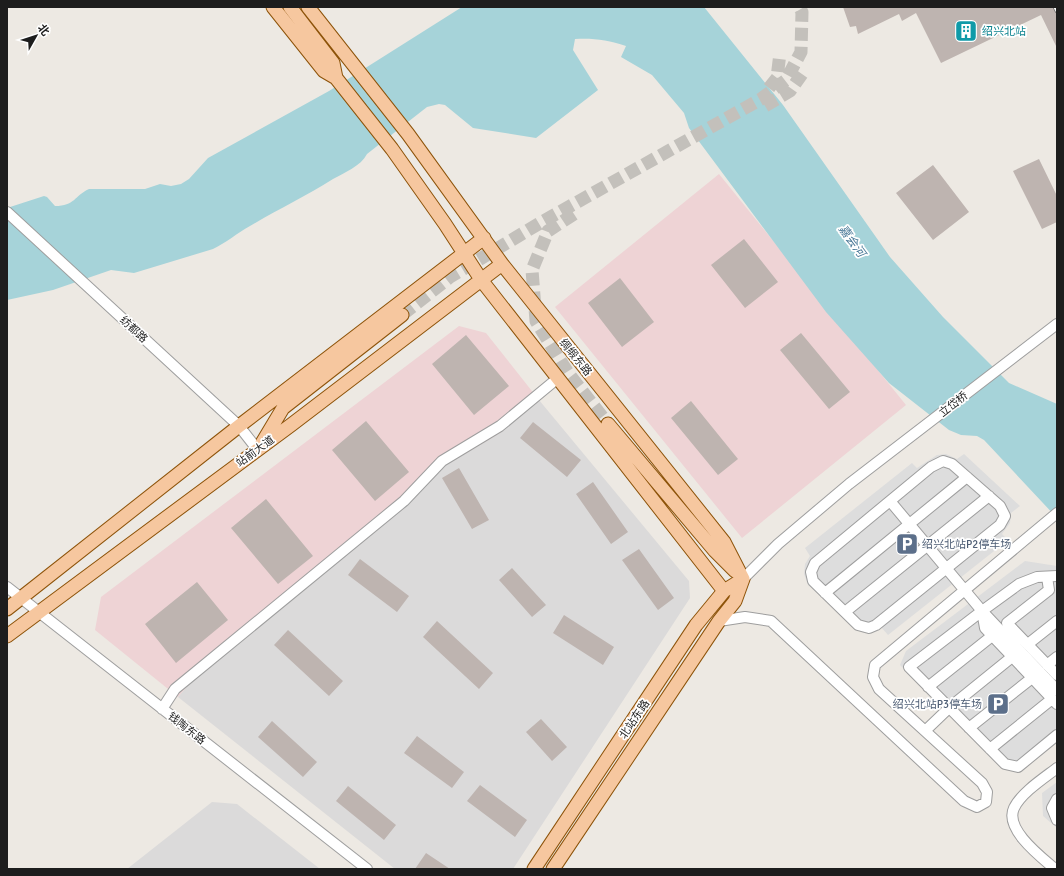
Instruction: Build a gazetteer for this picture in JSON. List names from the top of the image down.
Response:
{
  "streets": {
    "main road": ["绸缎东路", "站前大道", "北站东路"],
    "street": ["纺都路", "立岱桥", "钱陶东路"]
  },
  "crossings": [
    ["纺都路", "站前大道"],
    ["绸缎东路", "站前大道"],
    ["绸缎东路", "北站东路"],
    ["立岱桥", "北站东路"],
    ["站前大道", "钱陶东路"]
  ],
  "water": ["嘉会河"],
  "places": {
    "building": ["绍兴北站"],
    "parking": ["绍兴北站P2停车场", "绍兴北站P3停车场"]
  },
  "north": "top right"
}
